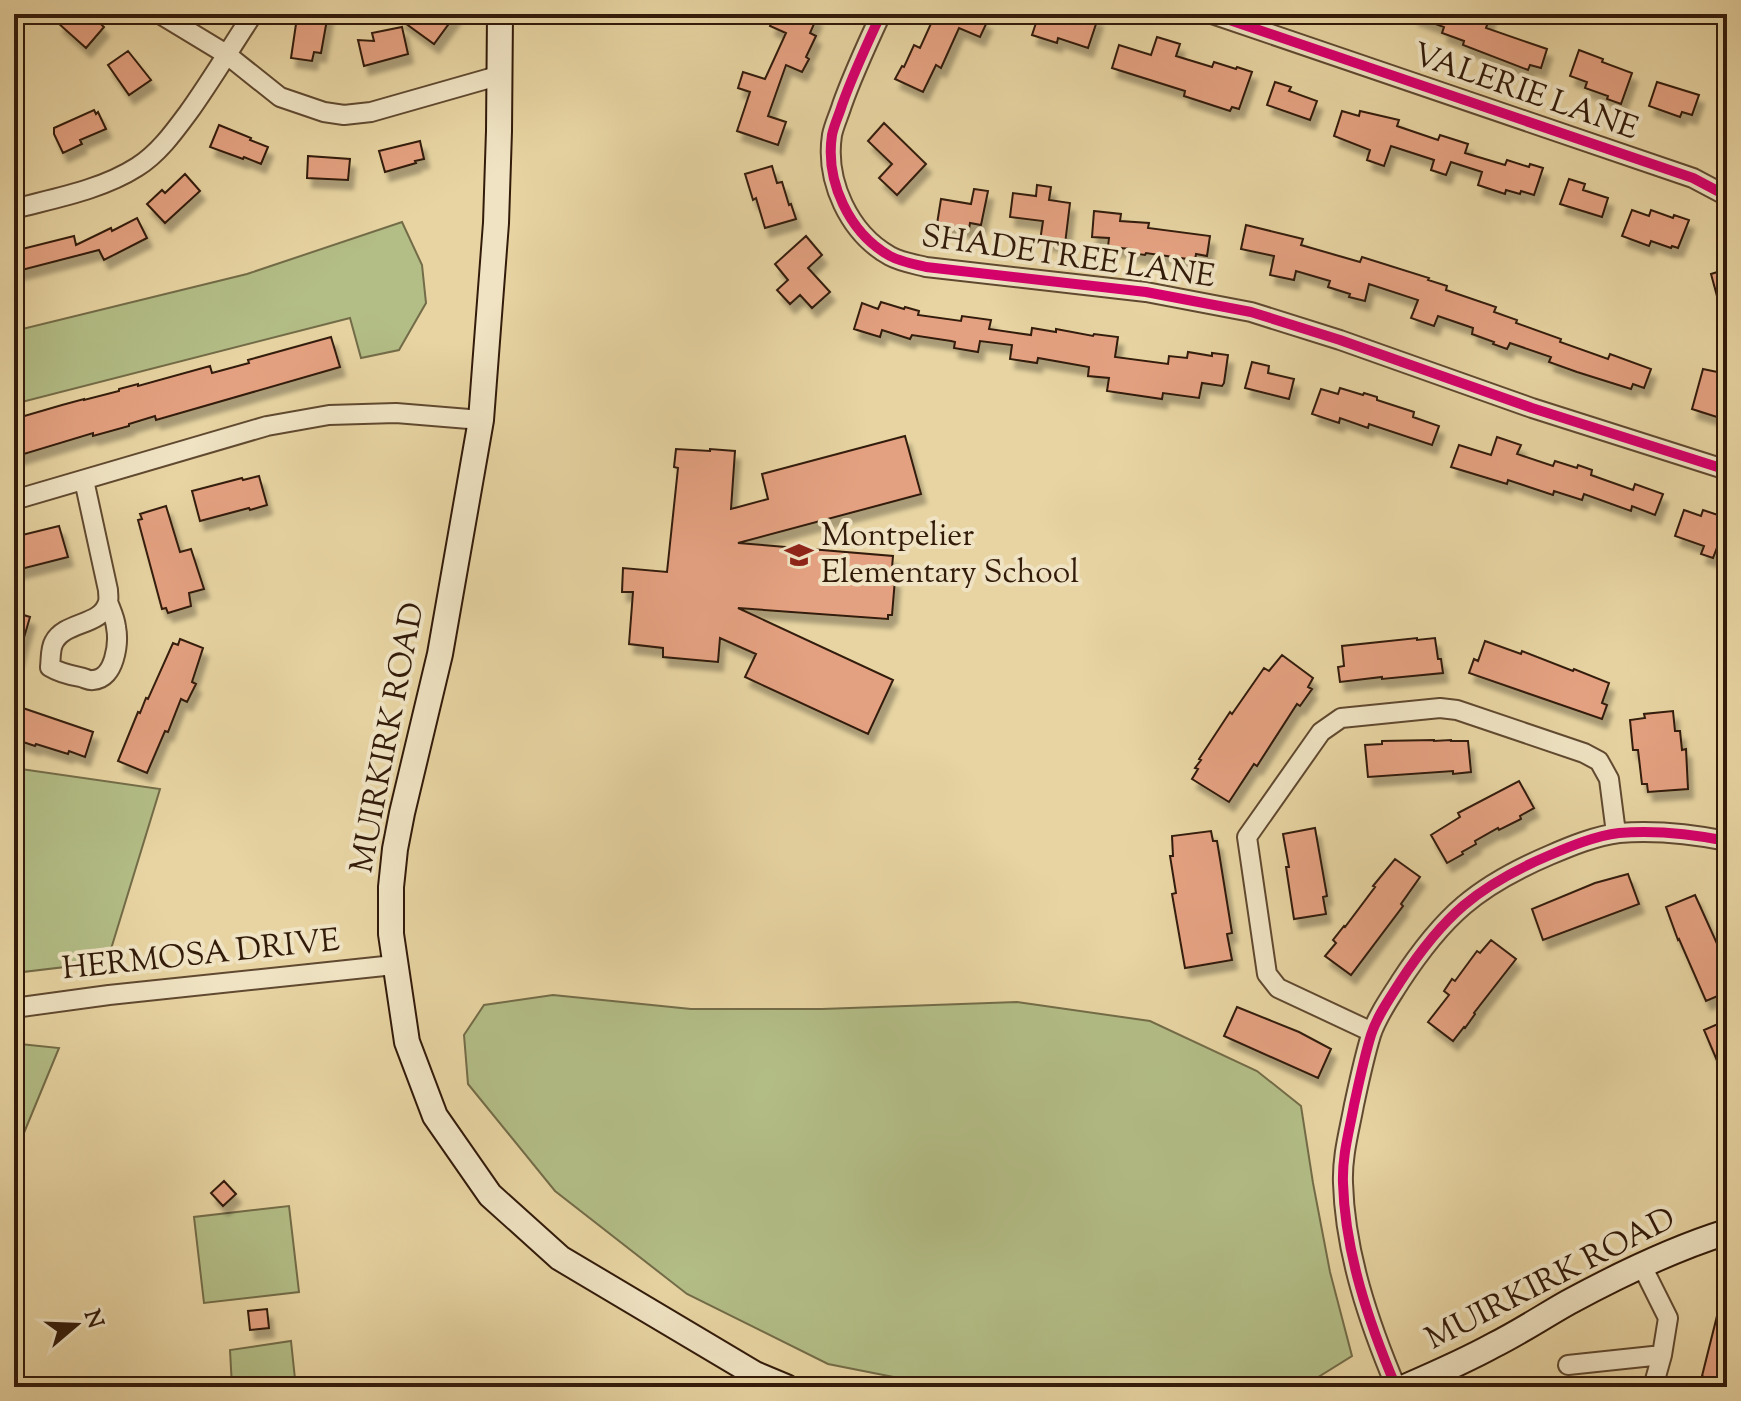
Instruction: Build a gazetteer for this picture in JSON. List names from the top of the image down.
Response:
{
  "streets": {
    "main road": ["MUIRKIRK ROAD"],
    "street": ["VALERIE LANE", "SHADETREE LANE", "HERMOSA DRIVE"]
  },
  "crossings": [
    ["MUIRKIRK ROAD", "HERMOSA DRIVE"]
  ],
  "places": {
    "school or university": ["Montpelier Elementary School"]
  },
  "north": "right"
}
